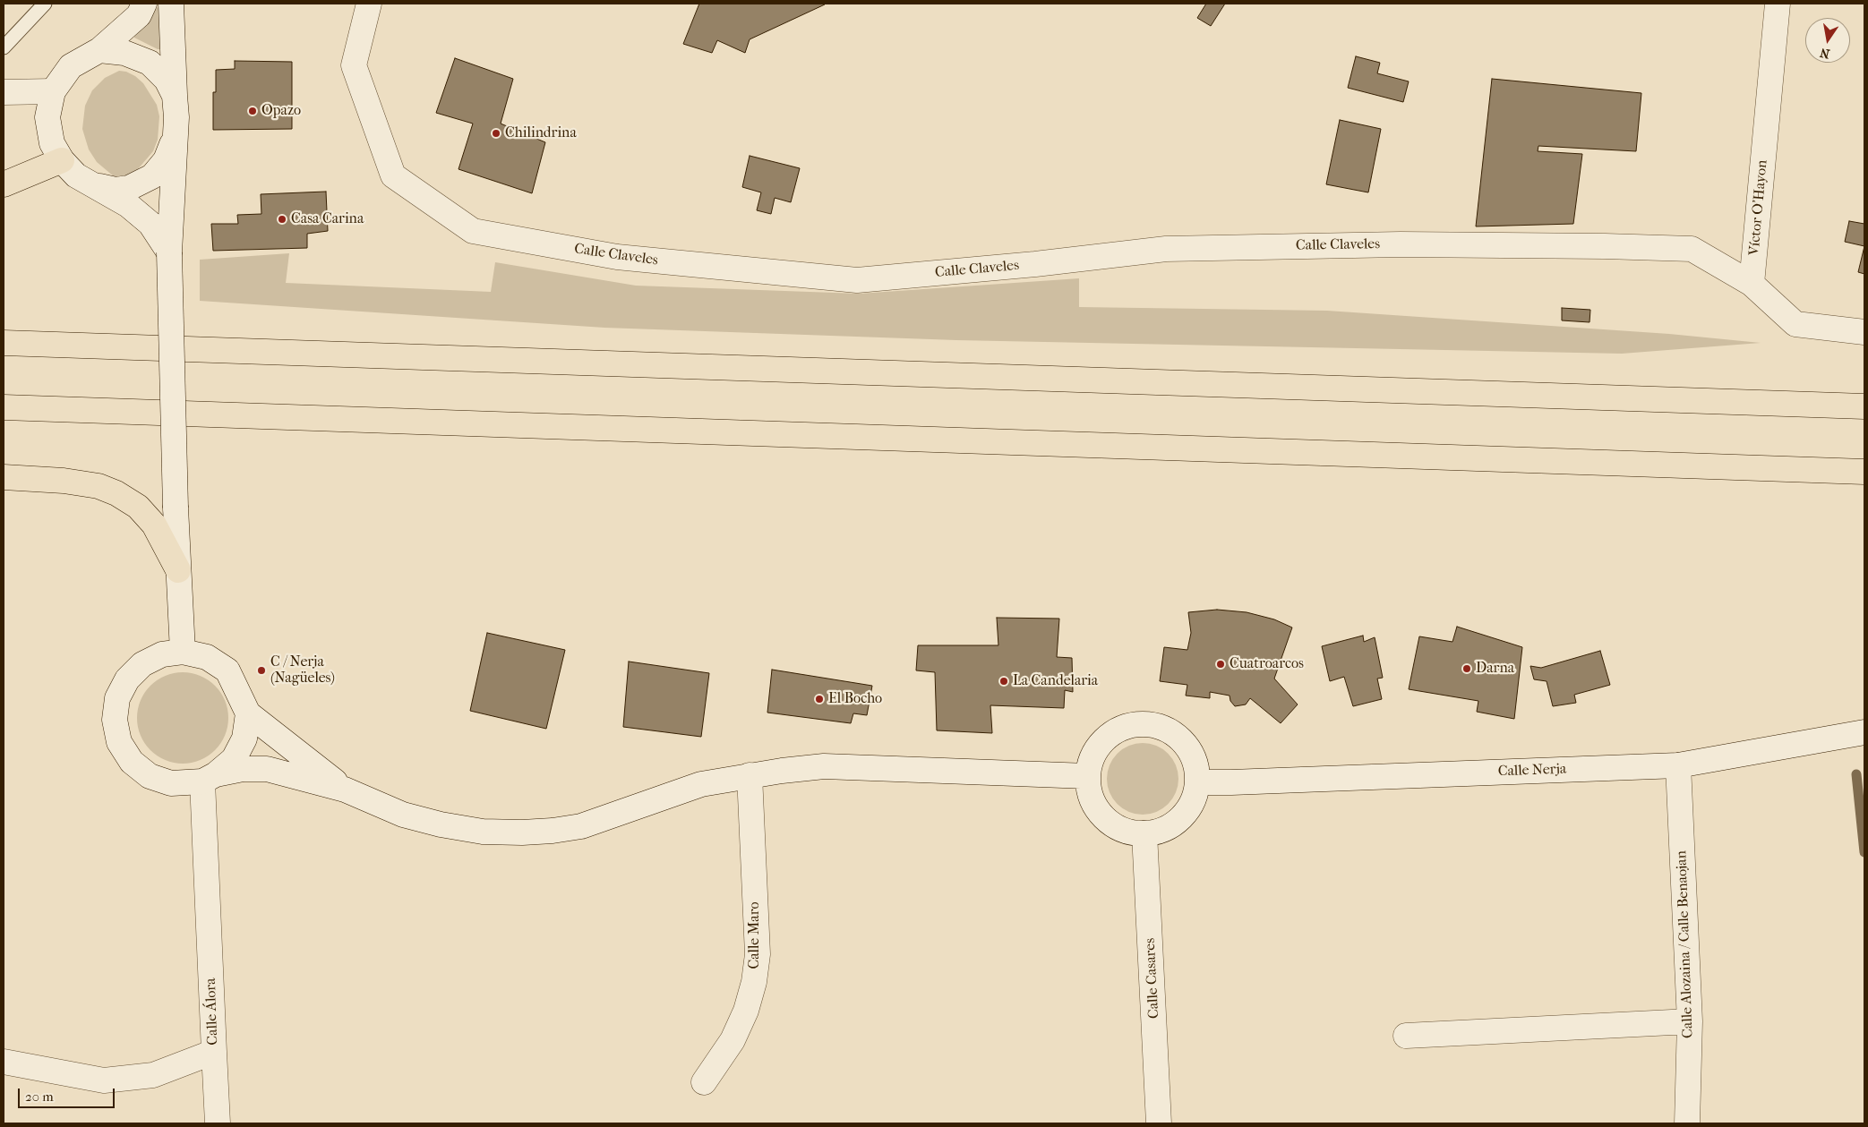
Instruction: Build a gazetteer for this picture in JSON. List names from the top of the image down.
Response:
{
  "streets": {
    "street": [
      "Víctor O'Hayon",
      "Calle Claveles",
      "Calle Nerja",
      "Calle Maro",
      "Calle Alozaina / Calle Benaojan",
      "Calle Casares",
      "Calle Álora"
    ]
  },
  "crossings": [
    ["Víctor O'Hayon", "Calle Claveles"],
    ["Calle Nerja", "Calle Alozaina / Calle Benaojan"],
    ["Calle Nerja", "Calle Casares"]
  ],
  "places": [
    "Opazo",
    "Chilindrina",
    "Casa Carina",
    "Cuatroarcos",
    "Darna",
    "C / Nerja (Nagüeles)",
    "La Candelaria",
    "El Bocho"
  ],
  "scale_bar": "20 m",
  "north": "bottom"
}
